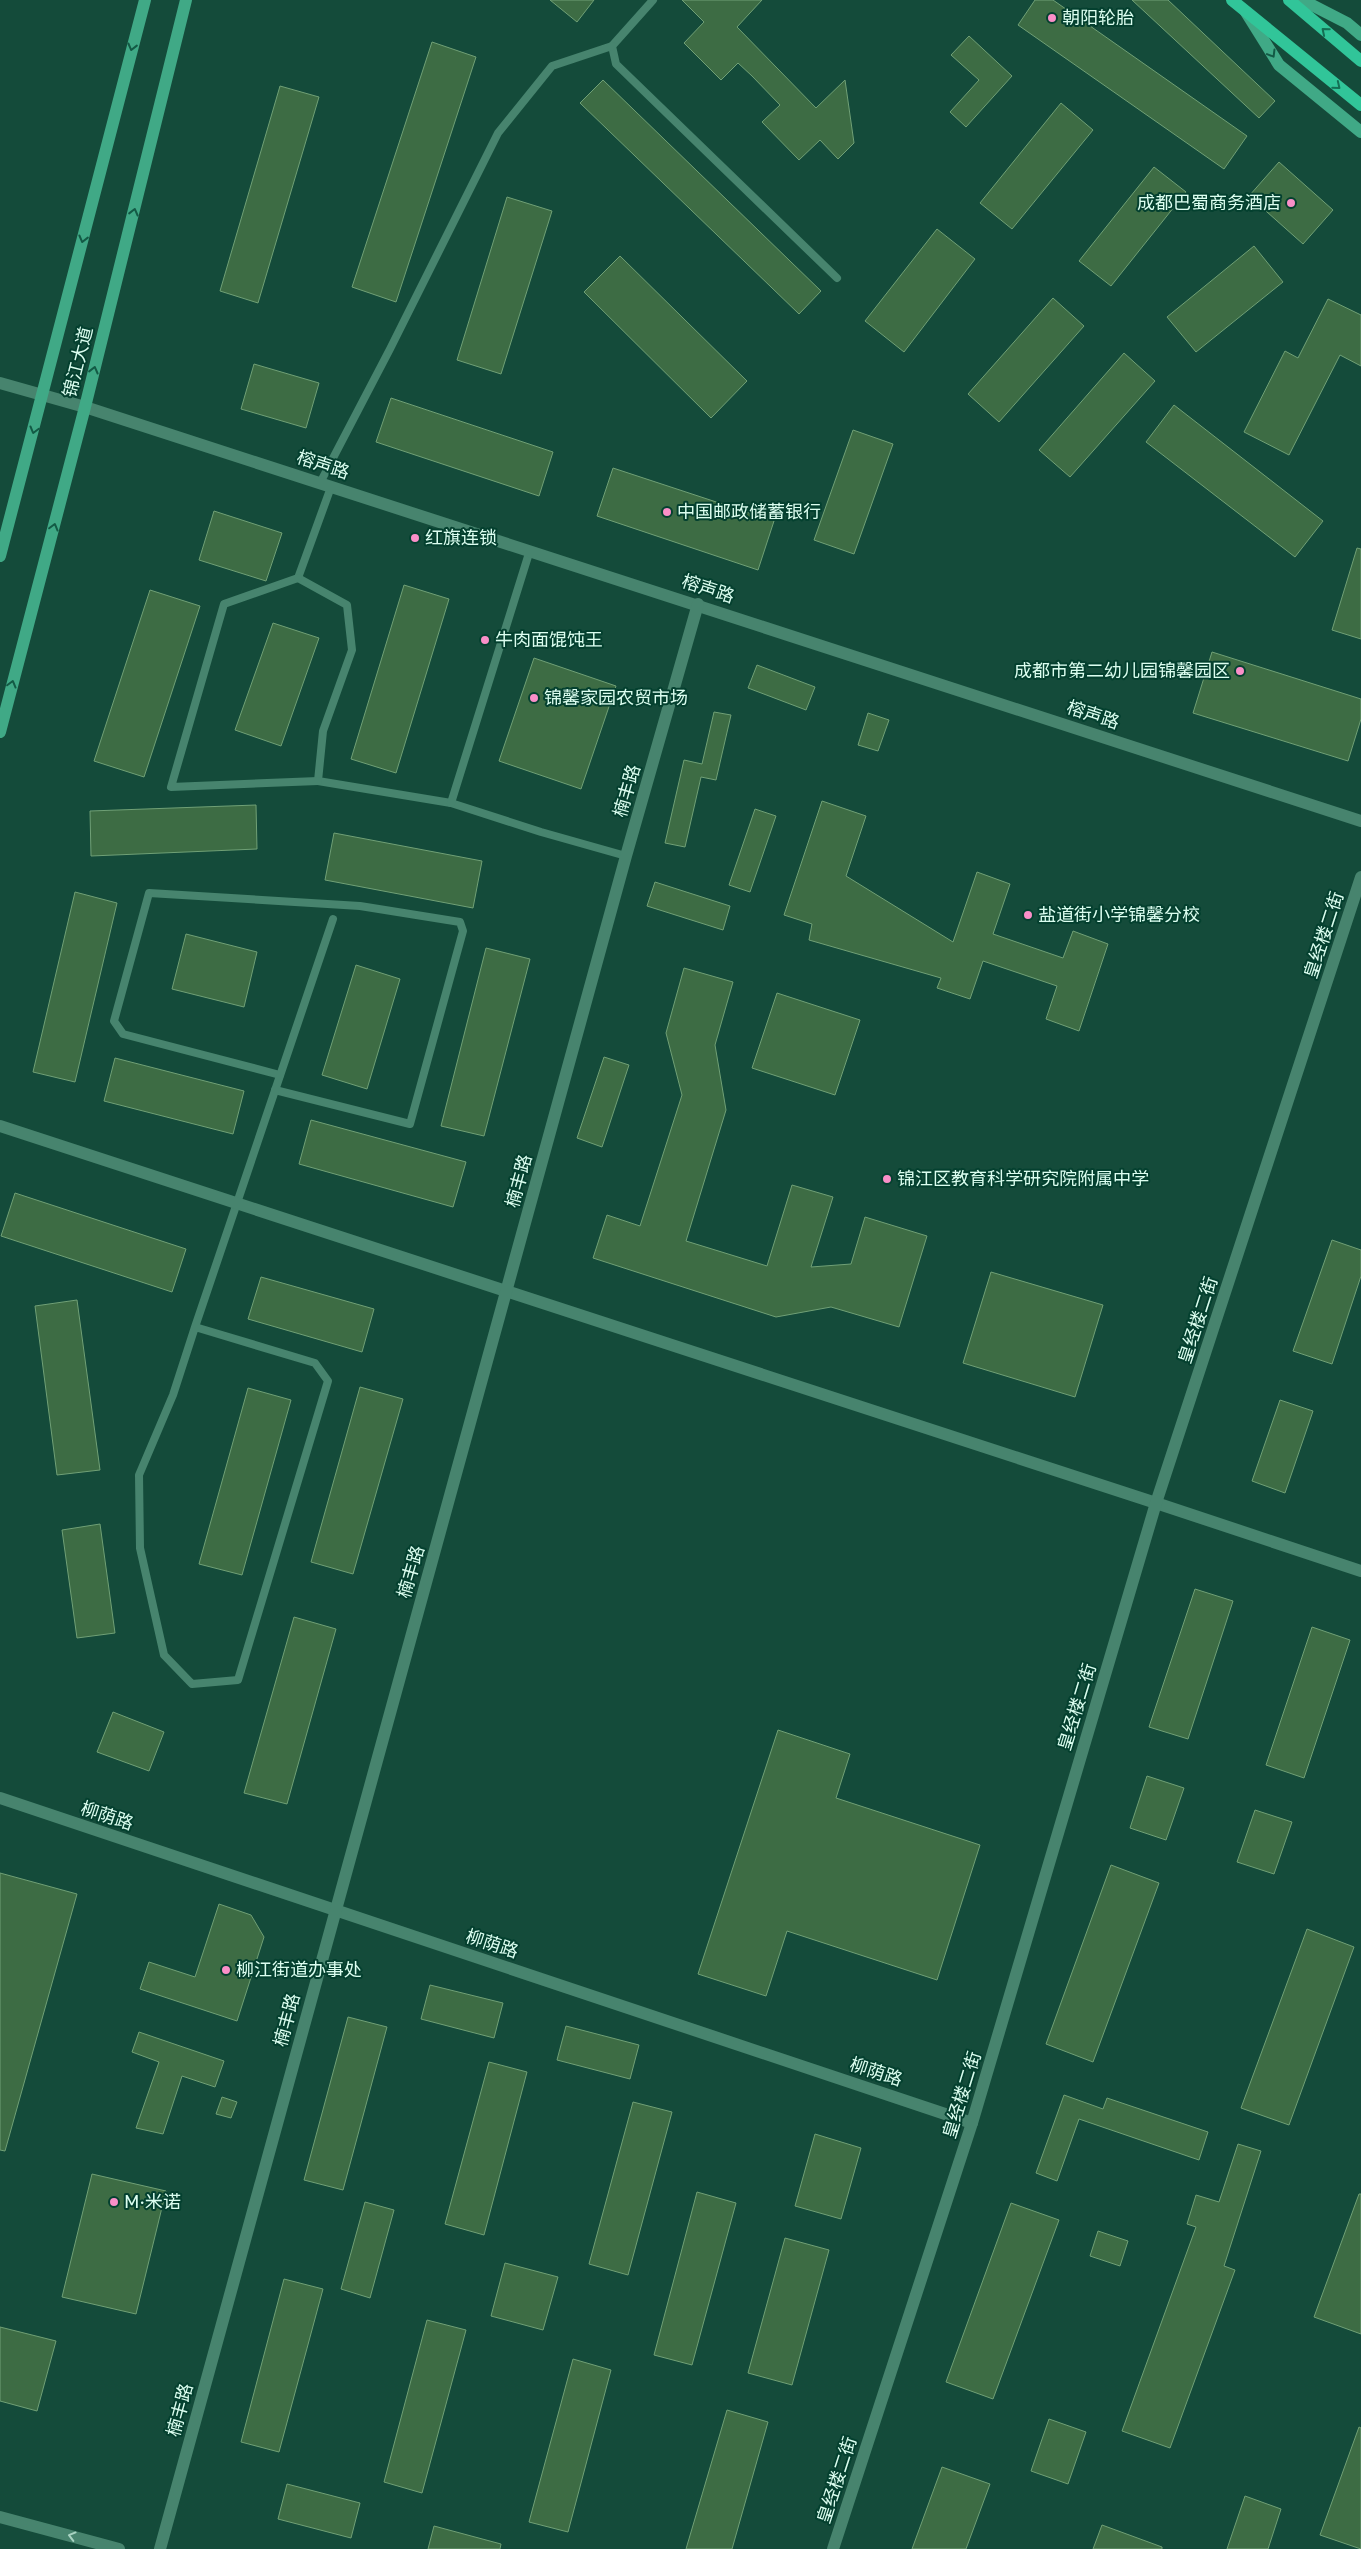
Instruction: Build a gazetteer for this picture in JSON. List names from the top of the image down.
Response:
{
  "streets": {
    "main road": ["锦江大道"],
    "street": [
      "榕声路",
      "楠丰路",
      "皇经楼二街",
      "柳荫路"
    ]
  },
  "crossings": [
    ["锦江大道", "榕声路"],
    ["榕声路", "楠丰路"],
    ["楠丰路", "柳荫路"],
    ["皇经楼二街", "柳荫路"]
  ],
  "places": [
    "朝阳轮胎",
    "成都巴蜀商务酒店",
    "中国邮政储蓄银行",
    "红旗连锁",
    "牛肉面馄饨王",
    "成都市第二幼儿园锦馨园区",
    "锦馨家园农贸市场",
    "盐道街小学锦馨分校",
    "锦江区教育科学研究院附属中学",
    "柳江街道办事处",
    "M·米诺"
  ]
}
